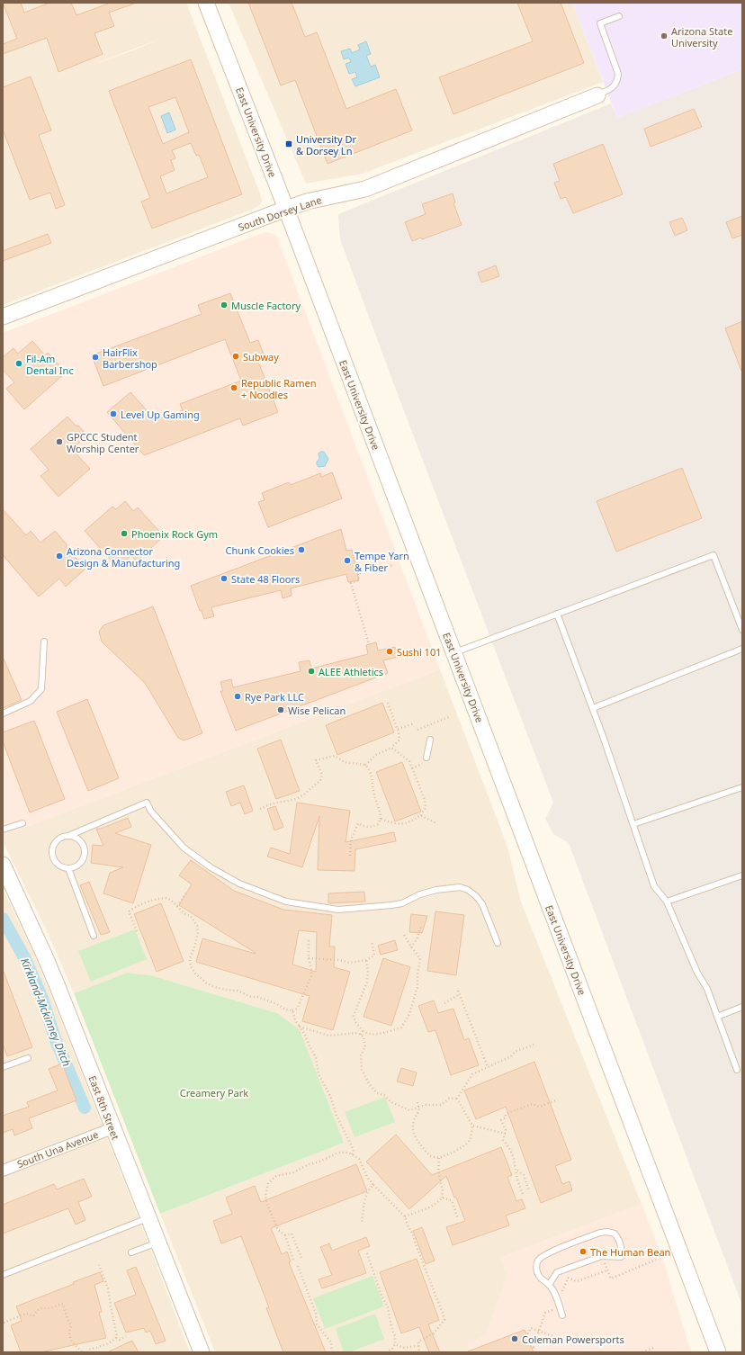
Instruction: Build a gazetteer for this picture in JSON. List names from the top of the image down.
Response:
{
  "streets": {
    "main road": ["East University Drive", "South Dorsey Lane", "East 8th Street"],
    "street": ["South Una Avenue"]
  },
  "crossings": [
    ["East University Drive", "South Dorsey Lane"],
    ["East 8th Street", "South Una Avenue"]
  ],
  "water": ["Kirkland-Mckinney Ditch"],
  "parks": ["Creamery Park"],
  "places": {
    "other": [
      "Arizona State University",
      "Muscle Factory",
      "Subway",
      "HairFlix Barbershop",
      "Fil-Am Dental Inc",
      "Republic Ramen + Noodles",
      "Level Up Gaming",
      "GPCCC Student Worship Center",
      "Phoenix Rock Gym",
      "Chunk Cookies",
      "Arizona Connector Design & Manufacturing",
      "Tempe Yarn & Fiber",
      "State 48 Floors",
      "Sushi 101",
      "ALEE Athletics",
      "Rye Park LLC",
      "Wise Pelican",
      "The Human Bean",
      "Coleman Powersports"
    ],
    "transit": ["University Dr & Dorsey Ln"]
  }
}
